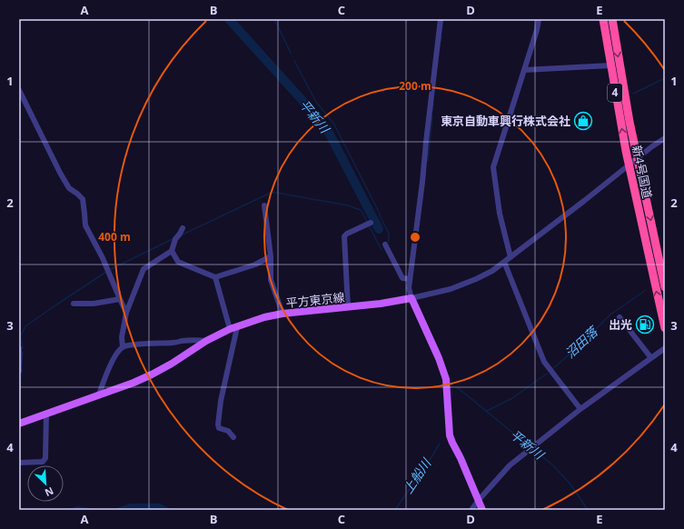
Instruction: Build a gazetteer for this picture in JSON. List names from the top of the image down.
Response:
{
  "streets": {
    "highway": ["4", "新4号国道"],
    "main road": ["平方東京線"]
  },
  "water": ["平新川", "沼田落", "上船川"],
  "places": {
    "shop": ["東京自動車興行株式会社"],
    "fuel station": ["出光"]
  },
  "north": "bottom right",
  "grid": {
    "columns": [
      "A",
      "B",
      "C",
      "D",
      "E"
    ],
    "rows": [
      "1",
      "2",
      "3",
      "4"
    ]
  },
  "rings": ["200 m", "400 m"]
}
